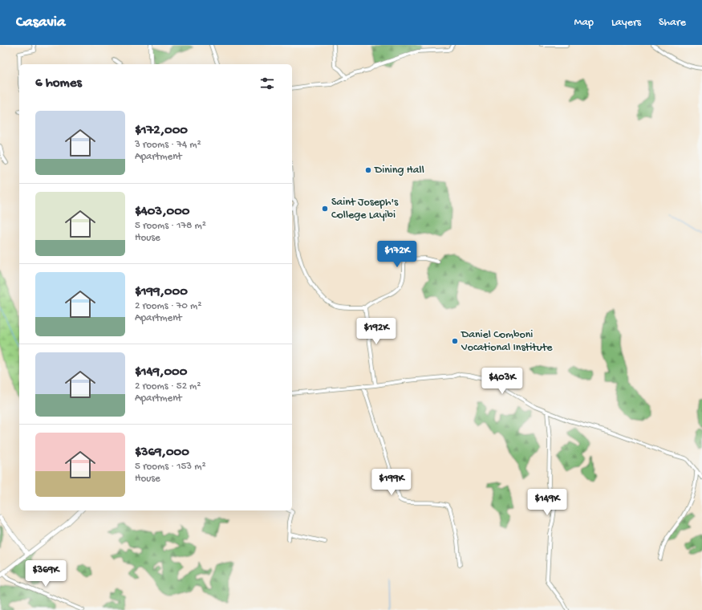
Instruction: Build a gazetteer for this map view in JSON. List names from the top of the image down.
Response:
{
  "places": ["Dining Hall", "Saint Joseph's College Layibi", "Daniel Comboni Vocational Institute"],
  "page": {
    "header": "Casavia",
    "nav": ["Map", "Layers", "Share"],
    "heading": "6 homes",
    "list": [
      {
        "name": "$172,000",
        "note": "3 rooms · 74 m² · Apartment"
      },
      {
        "name": "$403,000",
        "note": "5 rooms · 178 m² · House"
      },
      {
        "name": "$199,000",
        "note": "2 rooms · 70 m² · Apartment"
      },
      {
        "name": "$149,000",
        "note": "2 rooms · 52 m² · Apartment"
      },
      {
        "name": "$369,000",
        "note": "5 rooms · 153 m² · House"
      }
    ],
    "price": [
      "$172K",
      "$192K",
      "$403K",
      "$199K",
      "$149K",
      "$369K"
    ]
  }
}
